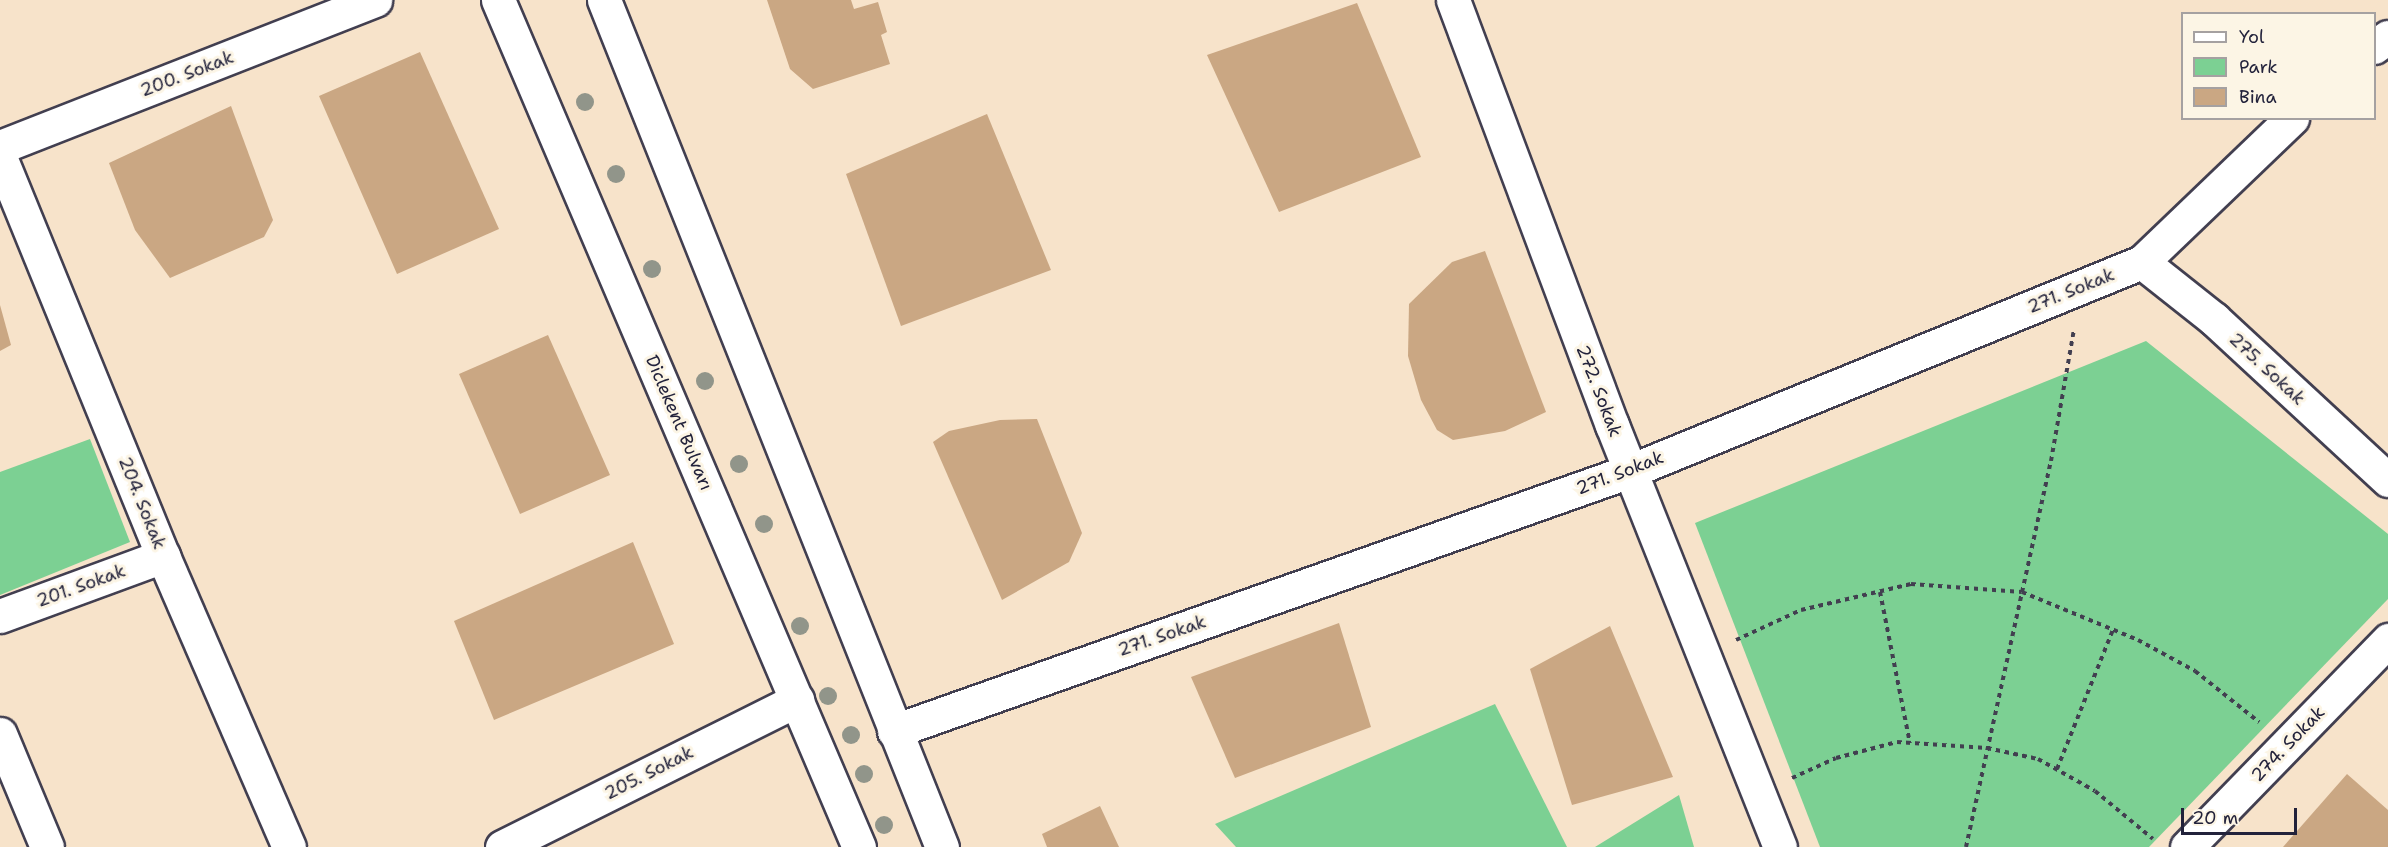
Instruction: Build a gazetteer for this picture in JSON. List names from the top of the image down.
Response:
{
  "streets": {
    "street": [
      "200. Sokak",
      "271. Sokak",
      "275. Sokak",
      "272. Sokak",
      "Diclekent Bulvarı",
      "204. Sokak",
      "201. Sokak",
      "274. Sokak",
      "205. Sokak"
    ]
  },
  "crossings": [
    ["271. Sokak", "275. Sokak"],
    ["271. Sokak", "272. Sokak"],
    ["Diclekent Bulvarı", "205. Sokak"],
    ["204. Sokak", "201. Sokak"]
  ],
  "legend": ["Yol", "Park", "Bina"],
  "scale_bar": "20 m"
}
